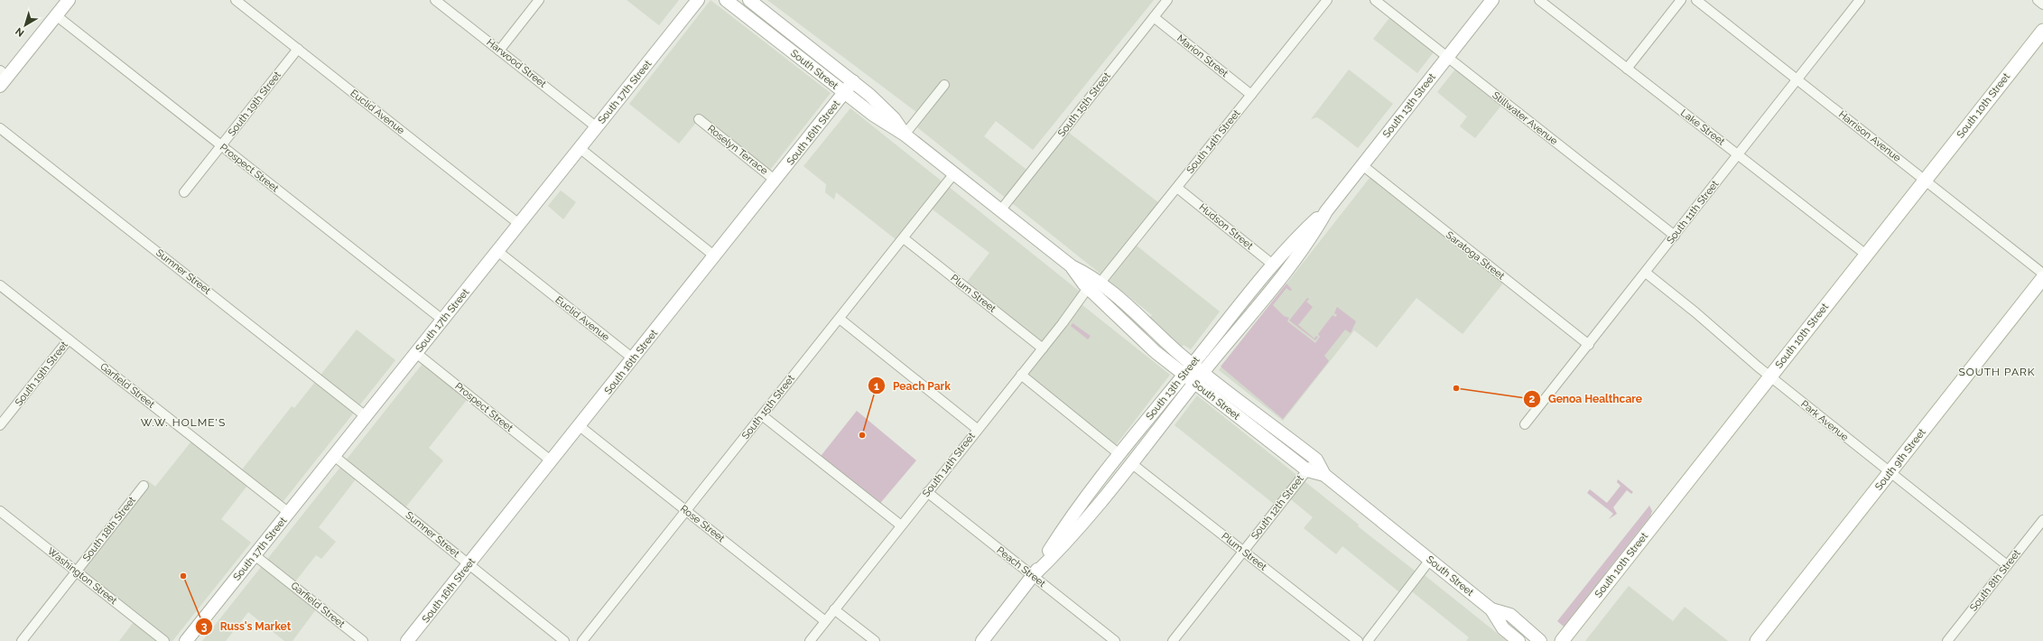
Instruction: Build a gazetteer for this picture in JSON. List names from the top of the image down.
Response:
{
  "streets": {
    "main road": [
      "South Street",
      "South 17th Street",
      "South 13th Street",
      "South 10th Street",
      "South 16th Street",
      "South 9th Street"
    ],
    "street": [
      "Marion Street",
      "Harwood Street",
      "South 19th Street",
      "South 15th Street",
      "Euclid Avenue",
      "Stillwater Avenue",
      "Lake Street",
      "Harrison Avenue",
      "South 14th Street",
      "Roselyn Terrace",
      "Prospect Street",
      "South 11th Street",
      "Hudson Street",
      "Saratoga Street",
      "Sumner Street",
      "Plum Street",
      "Garfield Street",
      "Park Avenue",
      "South 12th Street",
      "Rose Street",
      "South 18th Street",
      "Peach Street",
      "Washington Street",
      "South 8th Street"
    ]
  },
  "crossings": [
    ["Marion Street", "South 15th Street"],
    ["Marion Street", "South 14th Street"],
    ["Harwood Street", "South 17th Street"],
    ["South Street", "South 15th Street"],
    ["South Street", "South 13th Street"],
    ["South Street", "South 16th Street"],
    ["South Street", "South 14th Street"],
    ["South Street", "South 12th Street"],
    ["South 17th Street", "Euclid Avenue"],
    ["South 17th Street", "Prospect Street"],
    ["South 17th Street", "Sumner Street"],
    ["South 17th Street", "Garfield Street"],
    ["South 19th Street", "Euclid Avenue"],
    ["South 19th Street", "Prospect Street"],
    ["South 19th Street", "Garfield Street"],
    ["South 15th Street", "Plum Street"],
    ["South 15th Street", "Rose Street"],
    ["South 13th Street", "Stillwater Avenue"],
    ["South 13th Street", "Hudson Street"],
    ["South 13th Street", "Saratoga Street"],
    ["South 13th Street", "Plum Street"],
    ["South 13th Street", "Peach Street"],
    ["South 10th Street", "Lake Street"],
    ["South 10th Street", "Harrison Avenue"],
    ["South 10th Street", "Park Avenue"],
    ["Euclid Avenue", "South 16th Street"],
    ["Stillwater Avenue", "South 11th Street"],
    ["Lake Street", "South 11th Street"],
    ["South 16th Street", "Roselyn Terrace"],
    ["South 16th Street", "Prospect Street"],
    ["South 16th Street", "Sumner Street"],
    ["South 16th Street", "Rose Street"],
    ["Harrison Avenue", "South 11th Street"],
    ["South 14th Street", "Hudson Street"],
    ["South 14th Street", "Plum Street"],
    ["South 14th Street", "Rose Street"],
    ["South 14th Street", "Peach Street"],
    ["South 11th Street", "Saratoga Street"],
    ["South 11th Street", "Park Avenue"],
    ["Plum Street", "South 12th Street"],
    ["Park Avenue", "South 9th Street"],
    ["Park Avenue", "South 8th Street"],
    ["South 18th Street", "Washington Street"]
  ],
  "districts": ["SOUTH PARK", "W.W. HOLME'S"],
  "places": ["Genoa Healthcare", "Peach Park", "Russ's Market"],
  "north": "bottom left"
}
